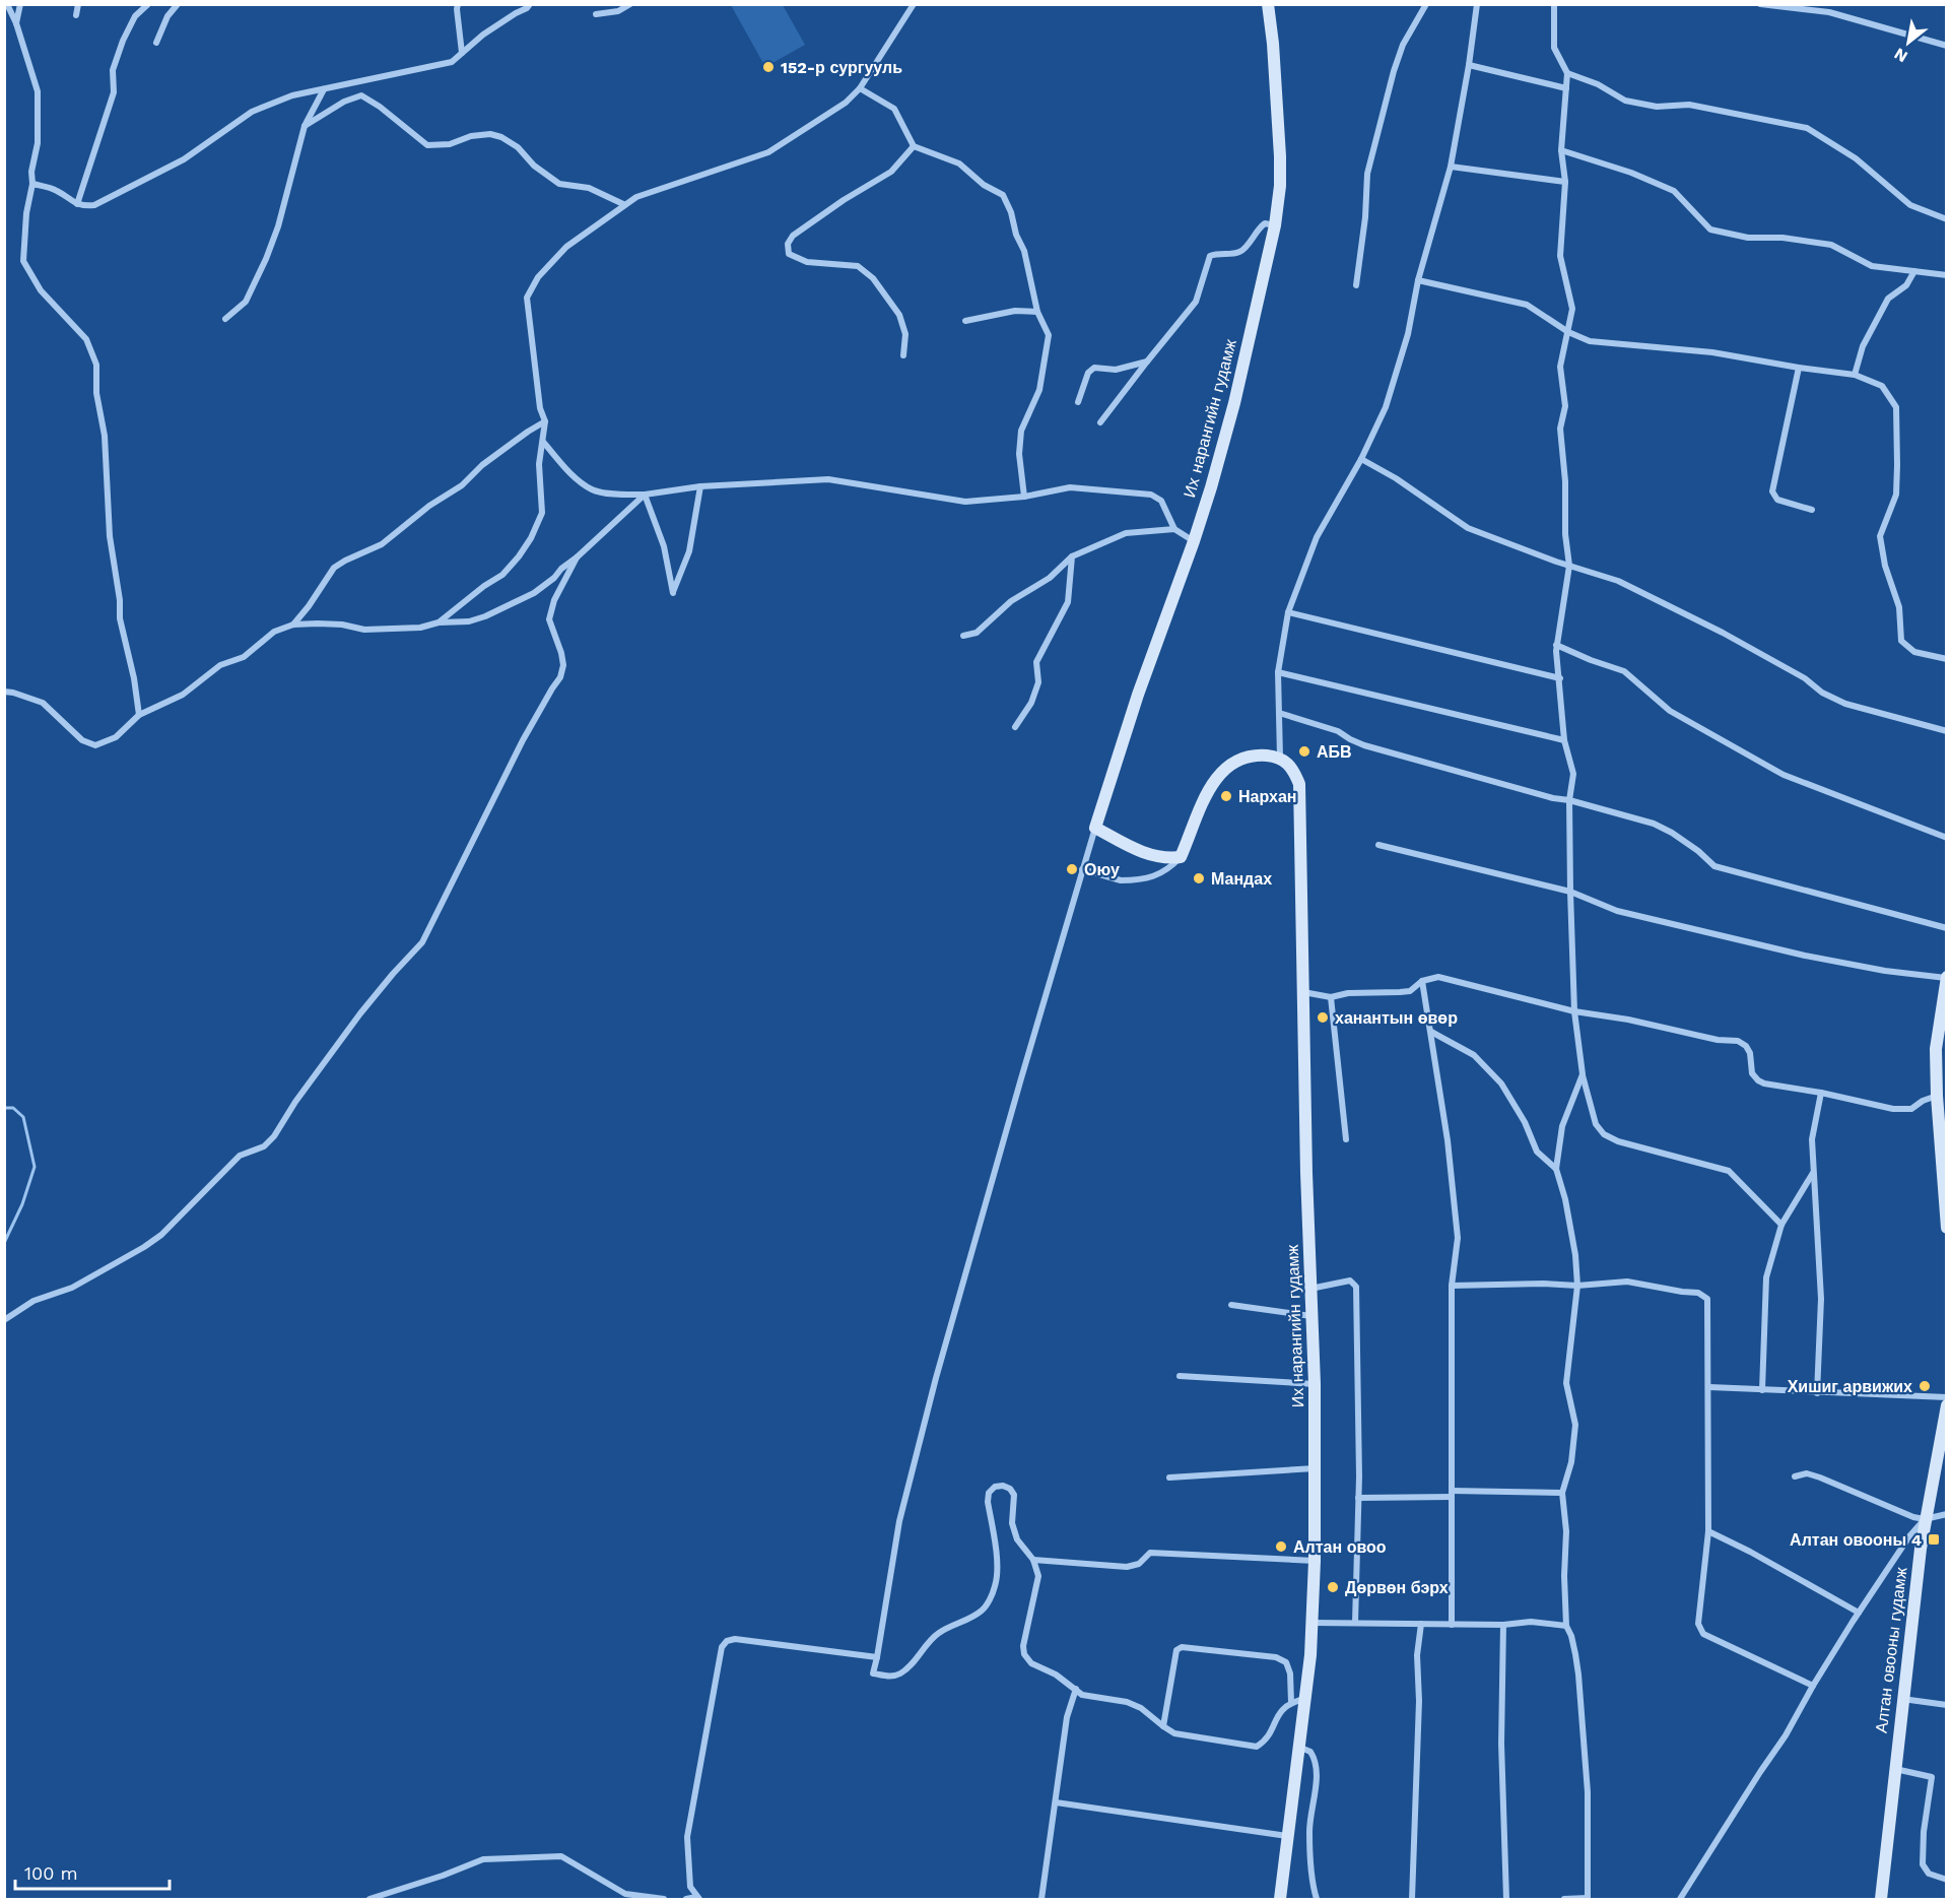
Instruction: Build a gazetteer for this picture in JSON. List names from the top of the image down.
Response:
{
  "streets": {
    "main road": ["Их нарангийн гудамж", "Алтан овооны гудамж"]
  },
  "places": {
    "other": [
      "152-р сургууль",
      "АБВ",
      "Нархан",
      "Оюу",
      "Мандах",
      "ханантын өвөр",
      "Хишиг арвижих",
      "Алтан овоо",
      "Дөрвөн бэрх"
    ],
    "transit": ["Алтан овооны 4"]
  },
  "scale_bar": "100 m",
  "north": "bottom left"
}
